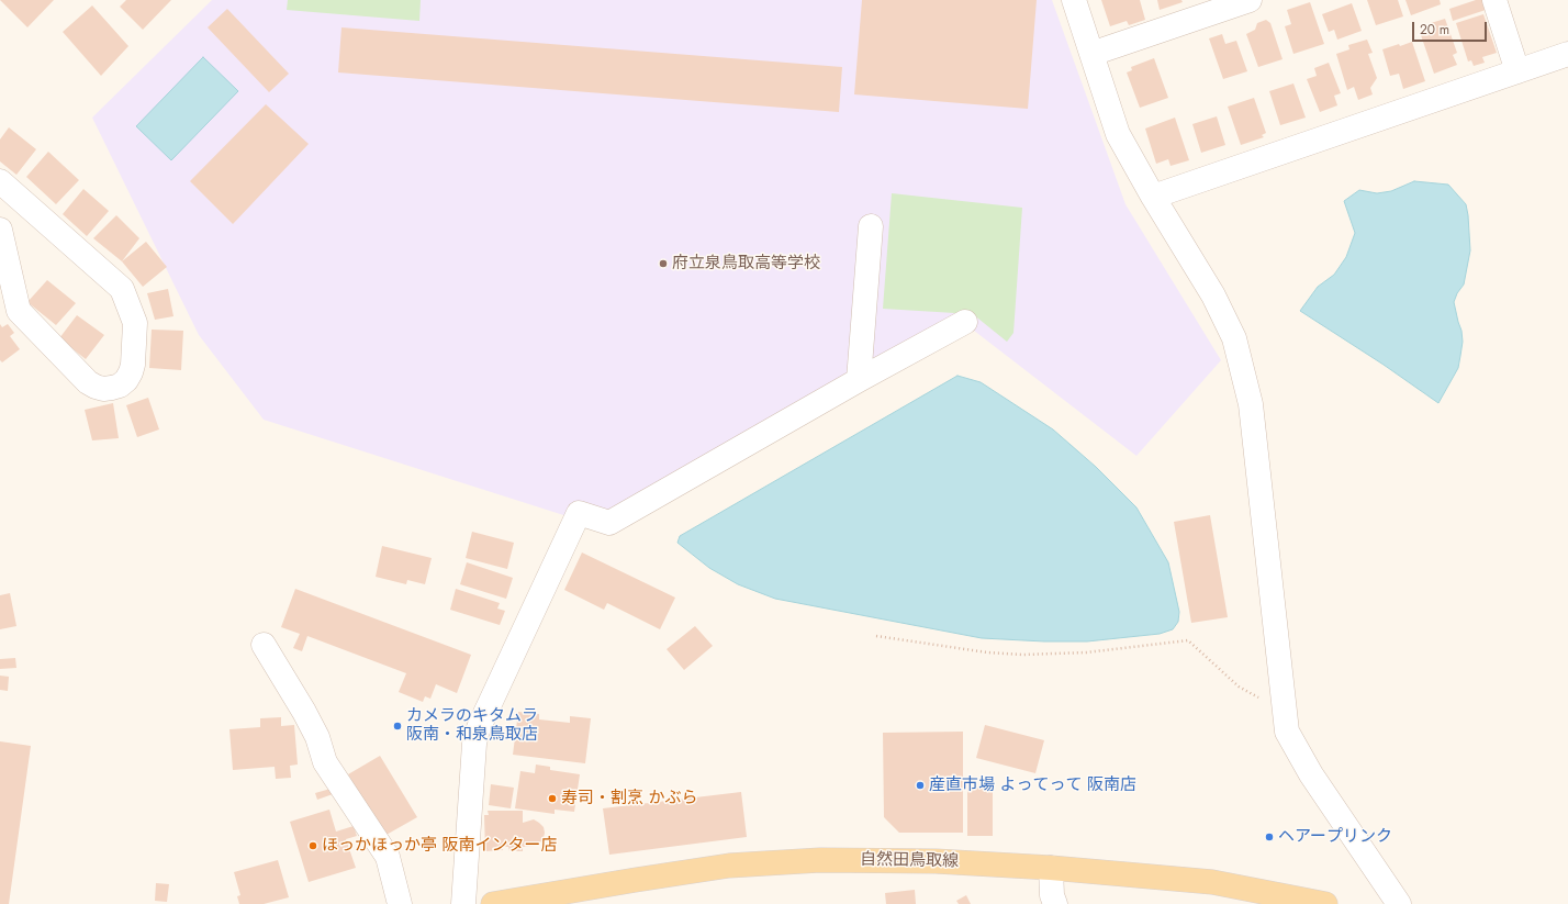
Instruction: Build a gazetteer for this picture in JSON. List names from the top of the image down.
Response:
{
  "streets": {
    "main road": ["自然田鳥取線"]
  },
  "places": [
    "府立泉鳥取高等学校",
    "カメラのキタムラ 阪南・和泉鳥取店",
    "産直市場 よってって 阪南店",
    "寿司・割烹 かぶら",
    "ヘアープリンク",
    "ほっかほっか亭 阪南インター店"
  ],
  "scale_bar": "20 m"
}
